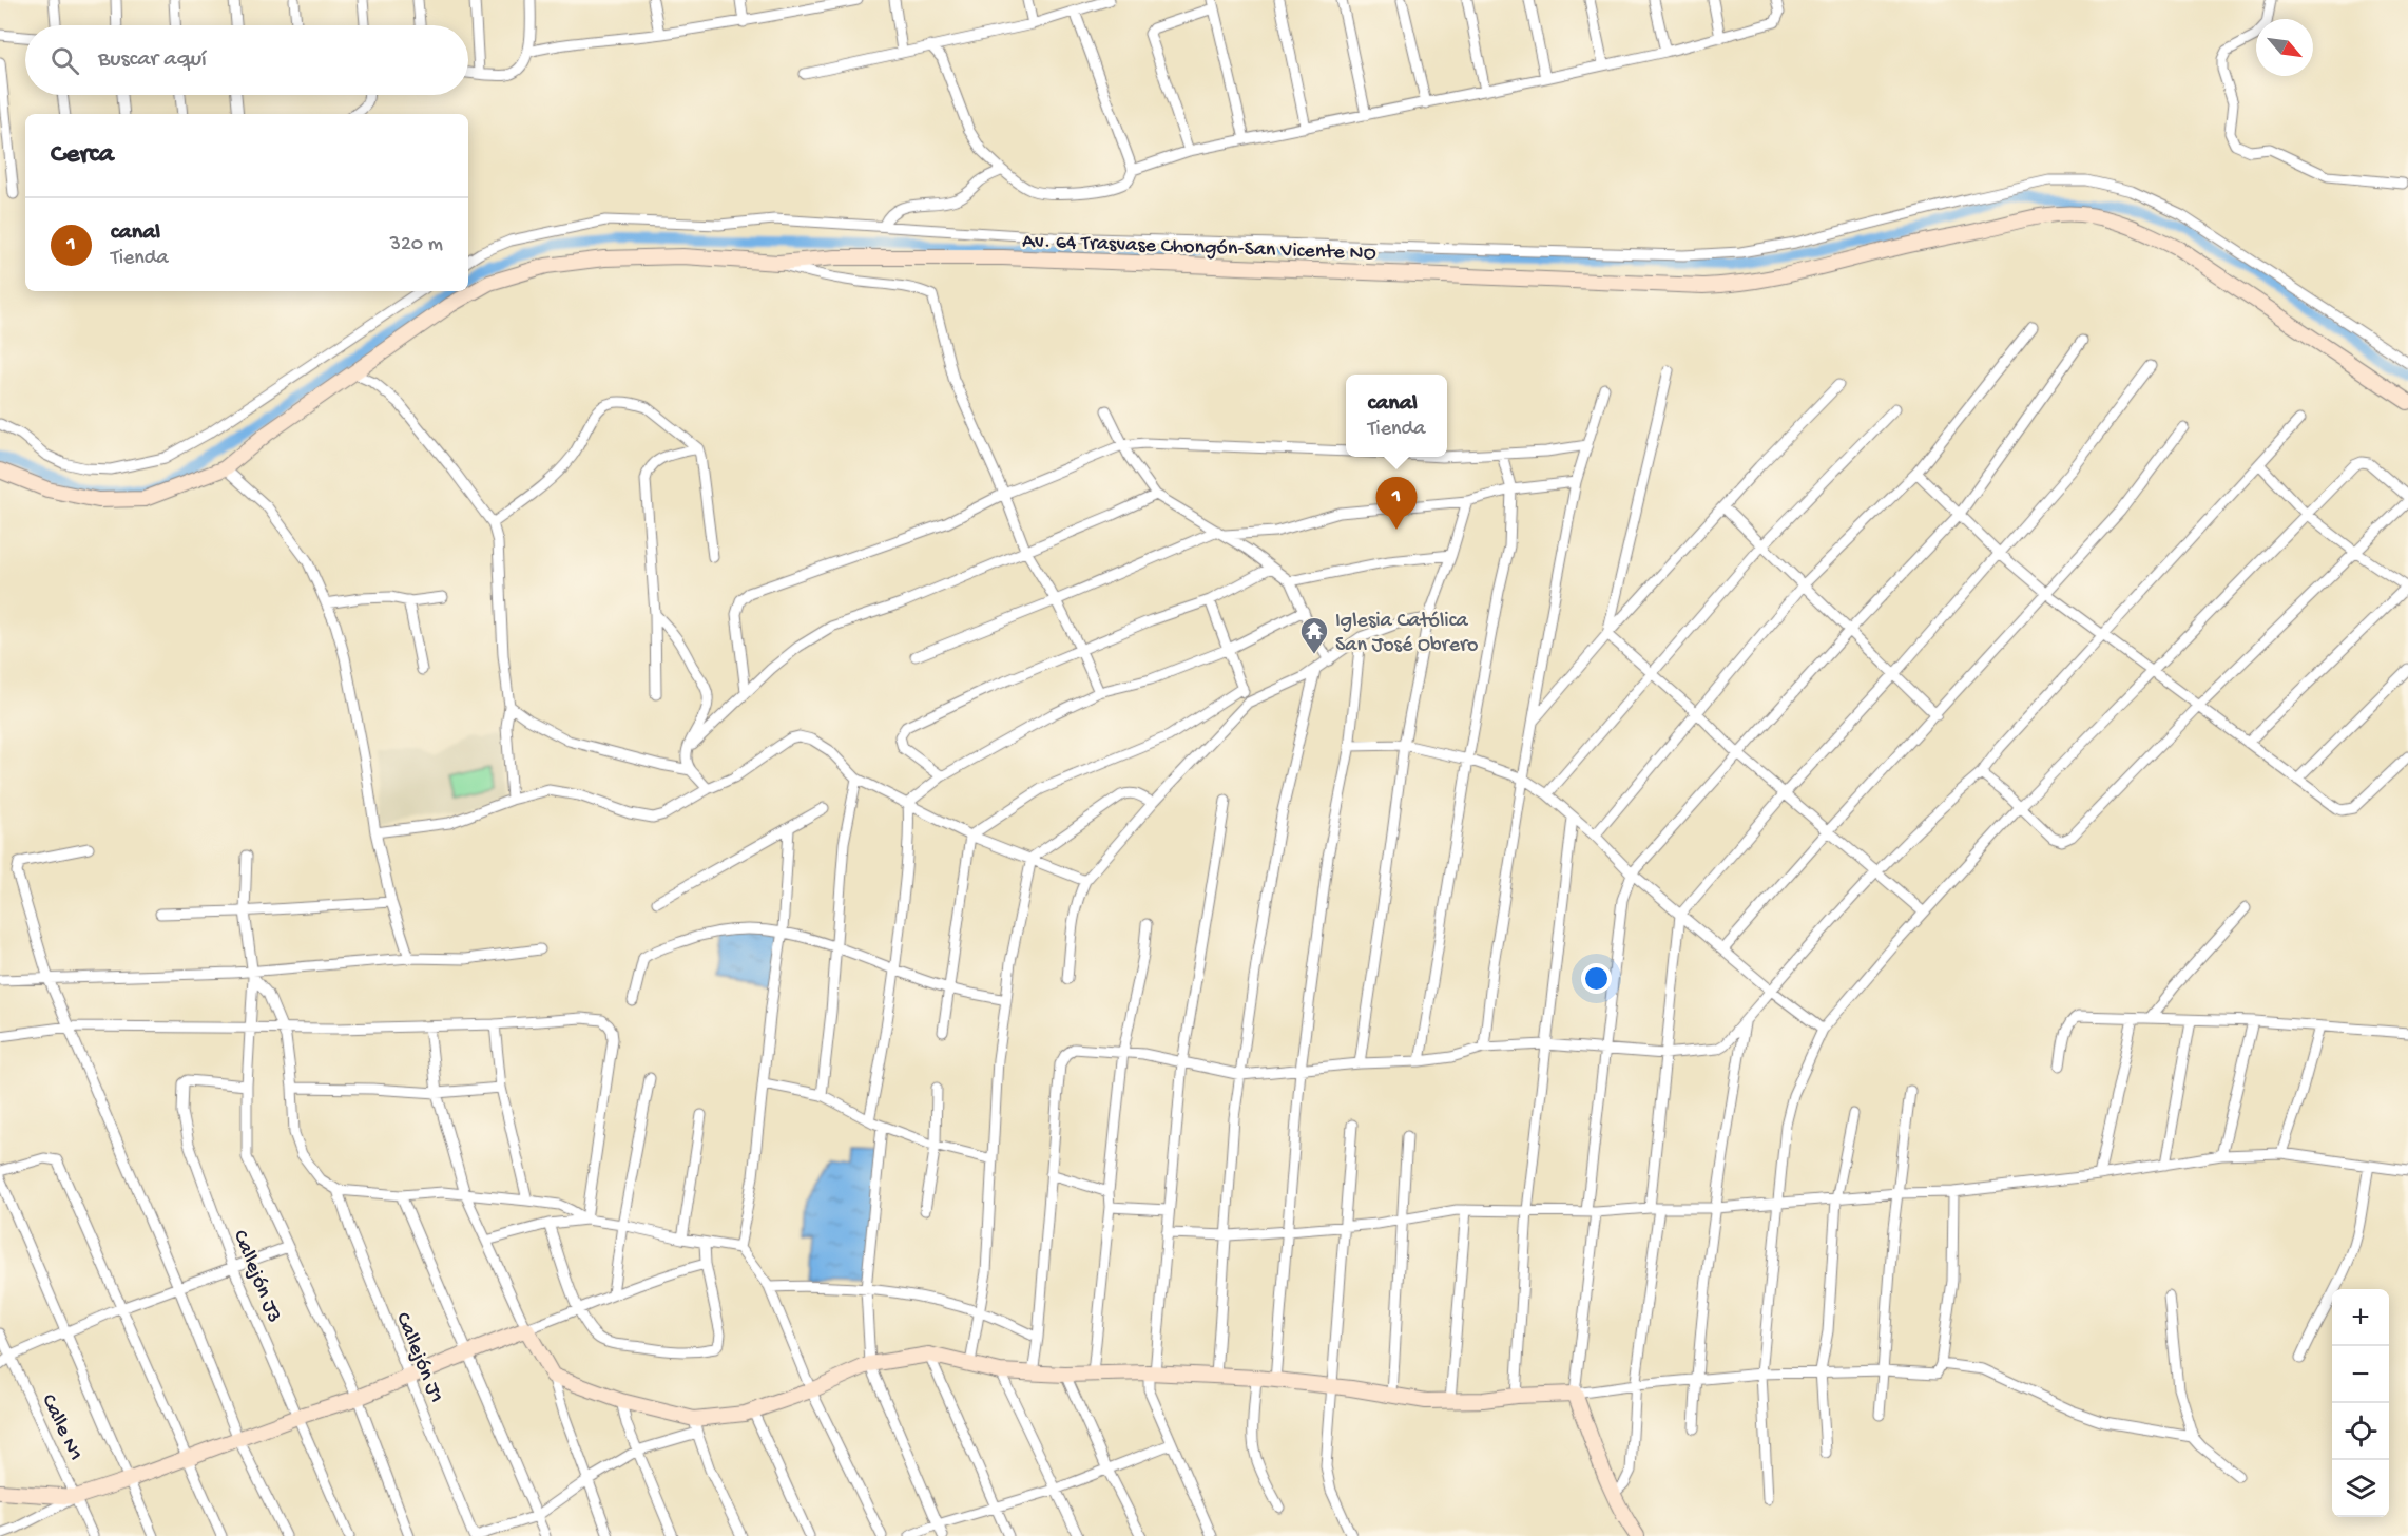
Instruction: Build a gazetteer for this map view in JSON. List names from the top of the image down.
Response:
{
  "streets": {
    "street": [
      "Av. 64 Trasvase Chongón-San Vicente NO",
      "Callejón J3",
      "Callejón J1",
      "Calle N1"
    ]
  },
  "places": {
    "temple": ["Iglesia Católica San José Obrero"]
  },
  "north": "bottom right",
  "page": {
    "search": "Buscar aquí",
    "heading": "Cerca",
    "list": [
      {
        "mark": "1",
        "name": "canal",
        "note": "Tienda",
        "value": "320 m"
      }
    ],
    "popup": ["canal", "Tienda"],
    "pins": "1",
    "map_buttons": ["+", "−"]
  }
}
